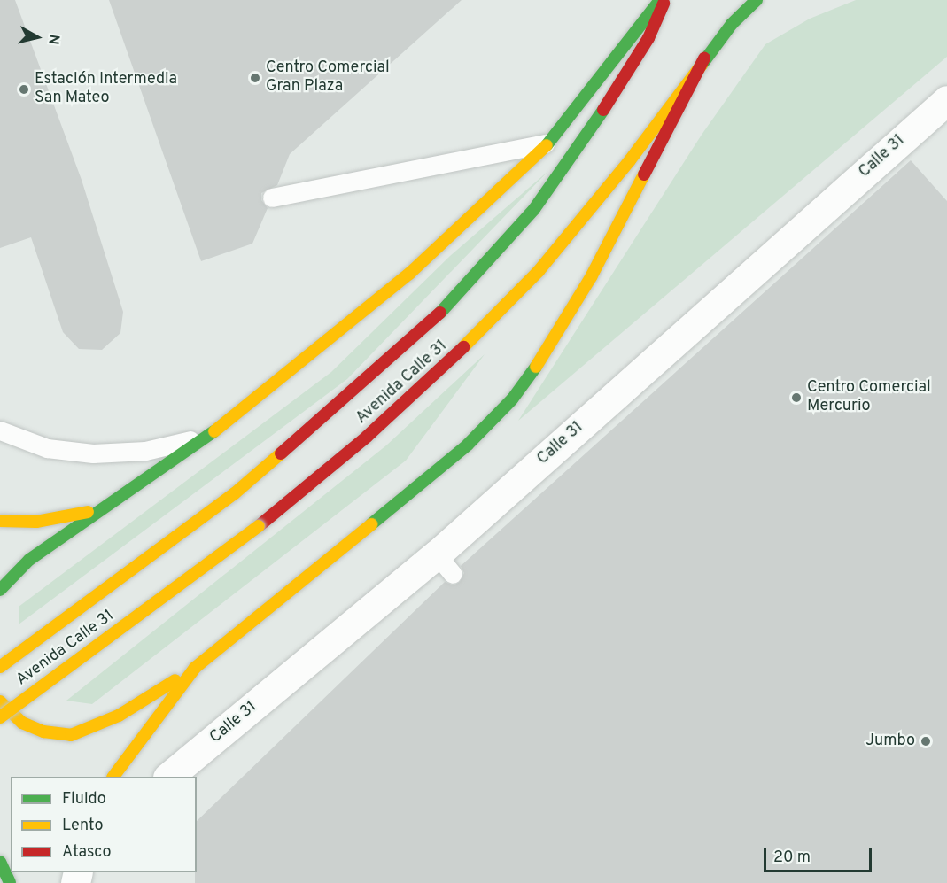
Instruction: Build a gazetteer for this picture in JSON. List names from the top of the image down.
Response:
{
  "streets": {
    "main road": ["Avenida Calle 31"],
    "street": ["Calle 31"]
  },
  "places": [
    "Centro Comercial Gran Plaza",
    "Estación Intermedia San Mateo",
    "Centro Comercial Mercurio",
    "Jumbo"
  ],
  "legend": ["Fluido", "Lento", "Atasco"],
  "scale_bar": "20 m",
  "north": "right"
}
